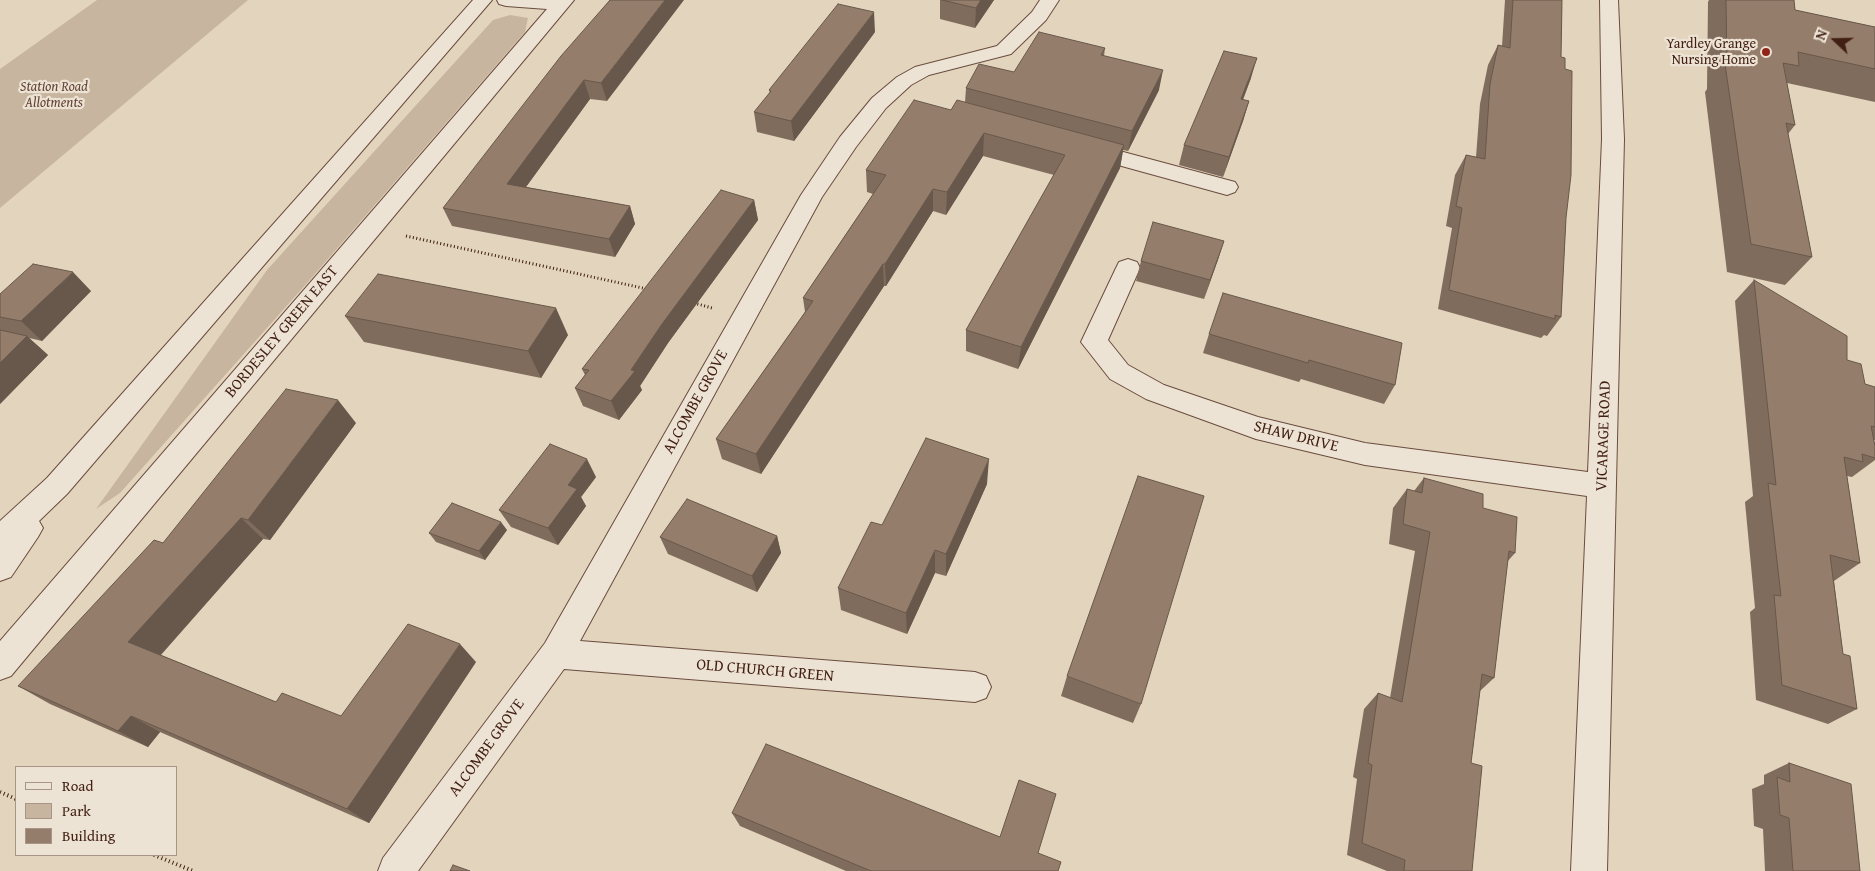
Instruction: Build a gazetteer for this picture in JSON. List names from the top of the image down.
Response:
{
  "streets": {
    "street": [
      "BORDESLEY GREEN EAST",
      "ALCOMBE GROVE",
      "VICARAGE ROAD",
      "SHAW DRIVE",
      "OLD CHURCH GREEN"
    ]
  },
  "crossings": [
    ["ALCOMBE GROVE", "OLD CHURCH GREEN"],
    ["VICARAGE ROAD", "SHAW DRIVE"]
  ],
  "parks": ["Station Road Allotments"],
  "places": ["Yardley Grange Nursing Home"],
  "legend": ["Road", "Park", "Building"],
  "north": "left"
}
